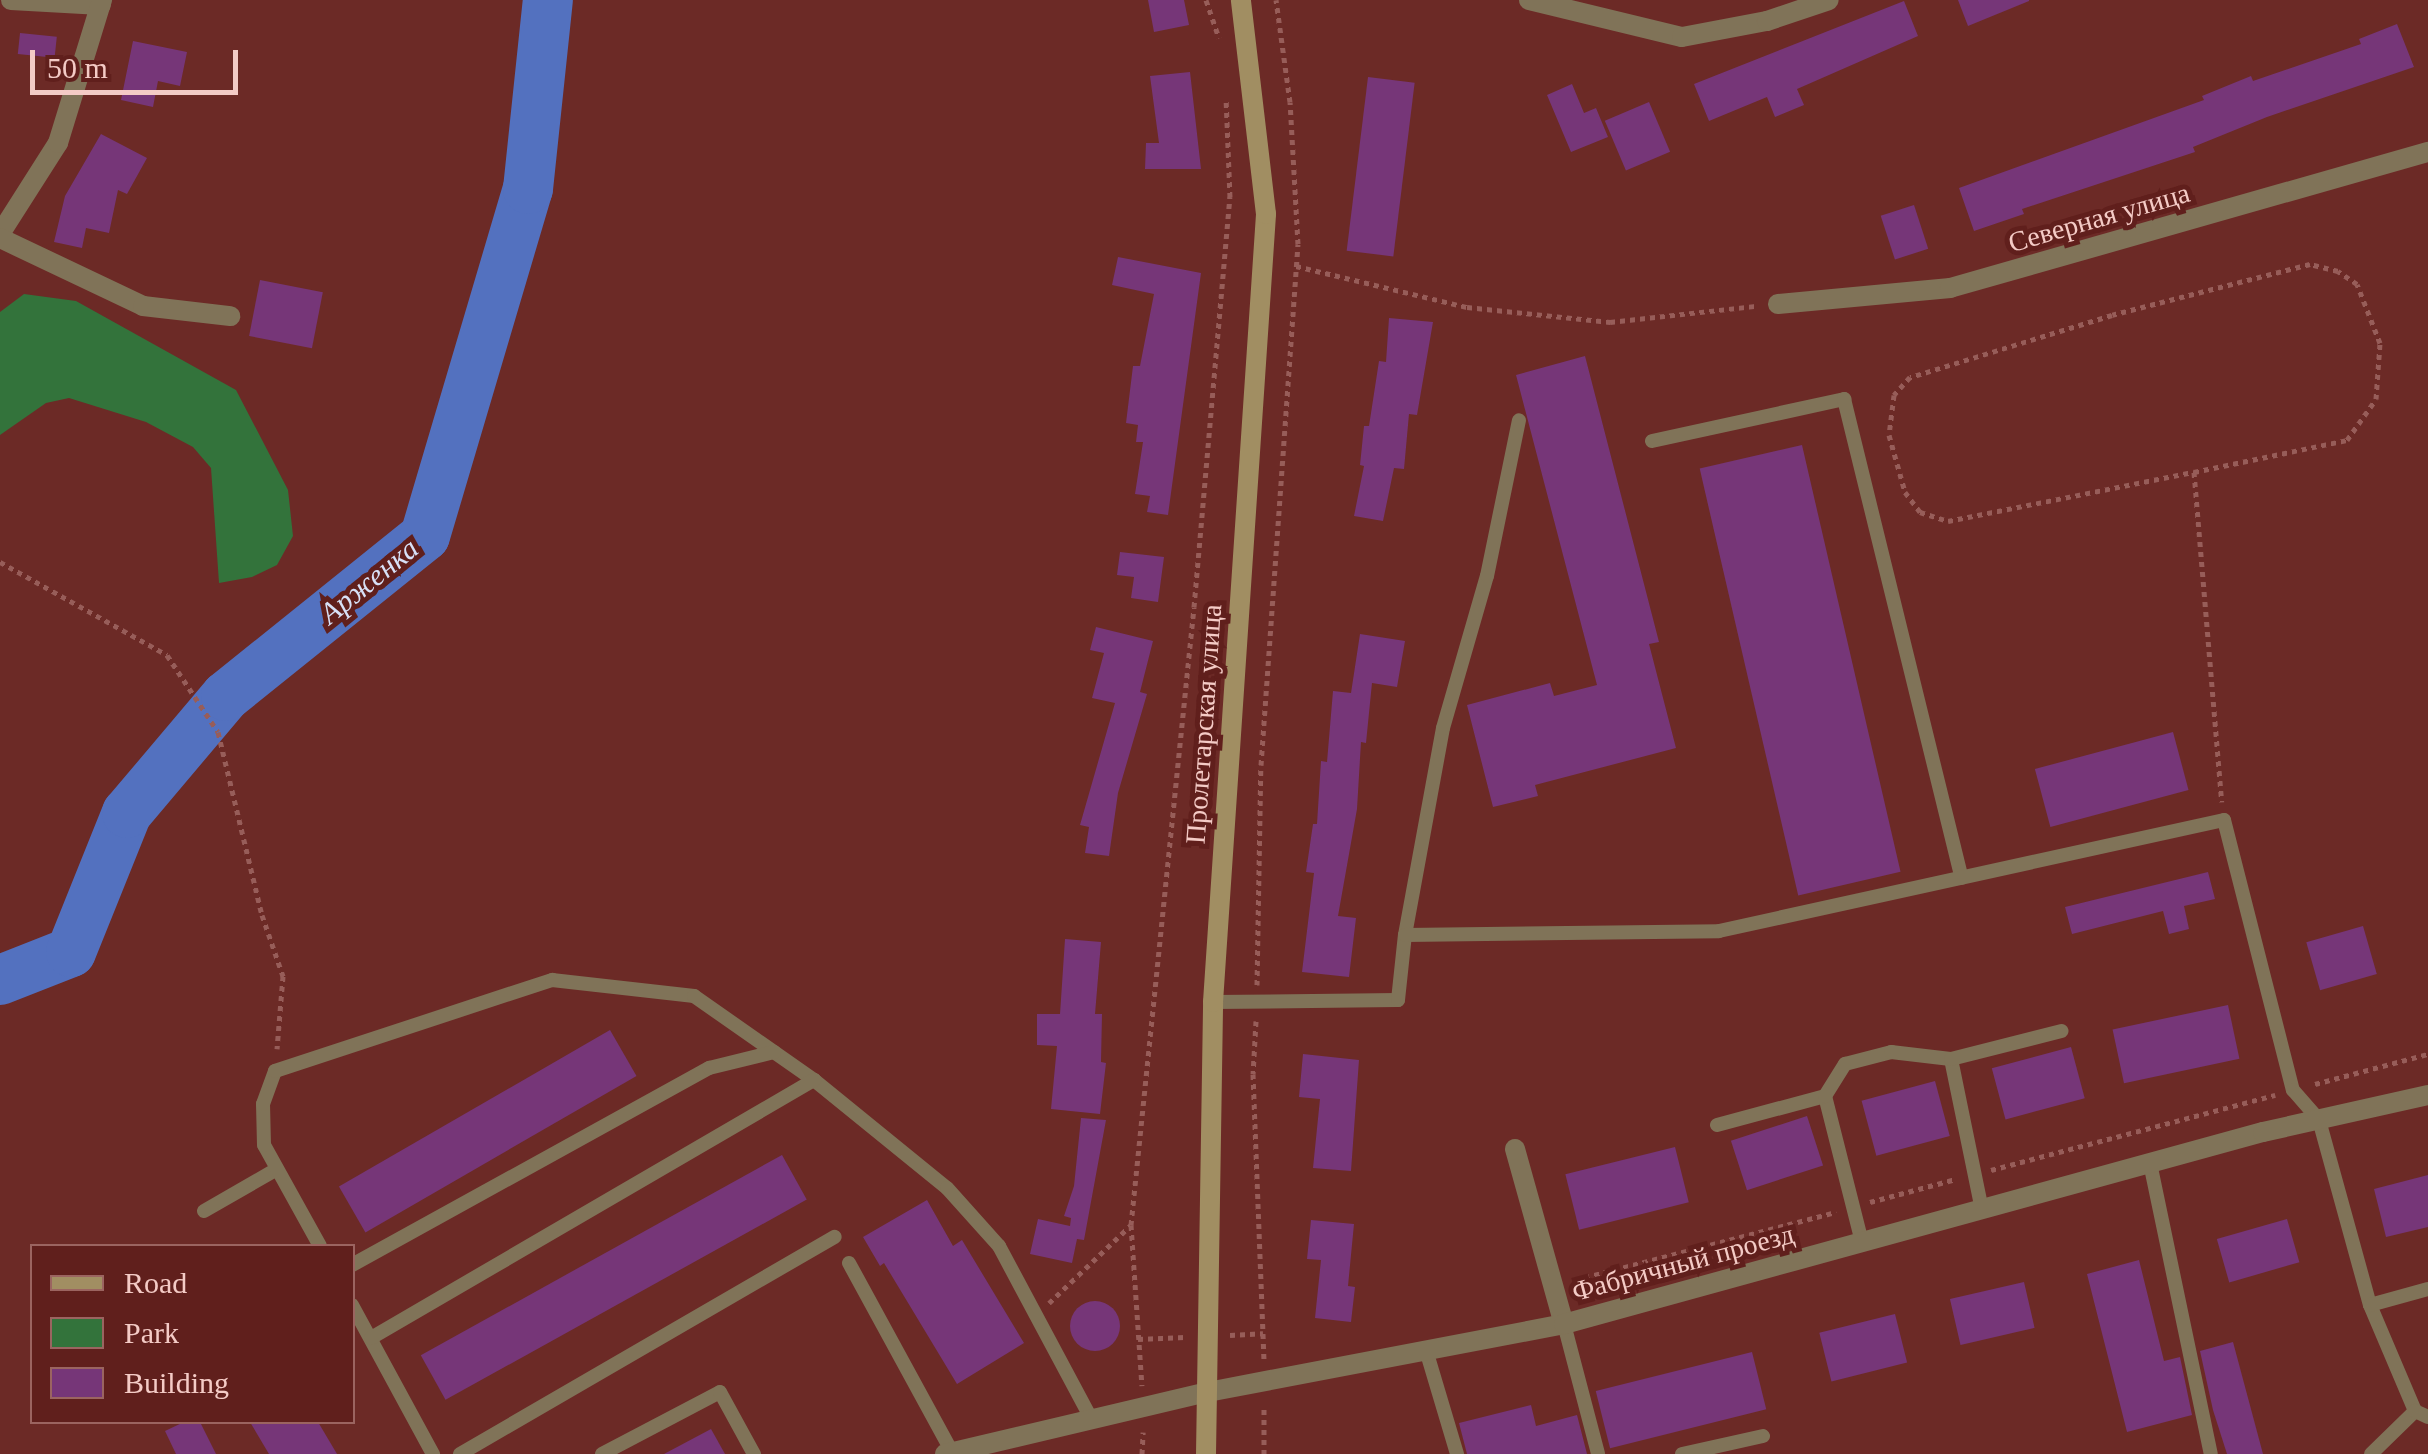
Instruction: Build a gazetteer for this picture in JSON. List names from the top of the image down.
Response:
{
  "streets": {
    "main road": ["Пролетарская улица"],
    "street": ["Северная улица", "Фабричный проезд"]
  },
  "crossings": [
    ["Пролетарская улица", "Фабричный проезд"]
  ],
  "water": ["Арженка"],
  "legend": ["Road", "Park", "Building"],
  "scale_bar": "50 m"
}
